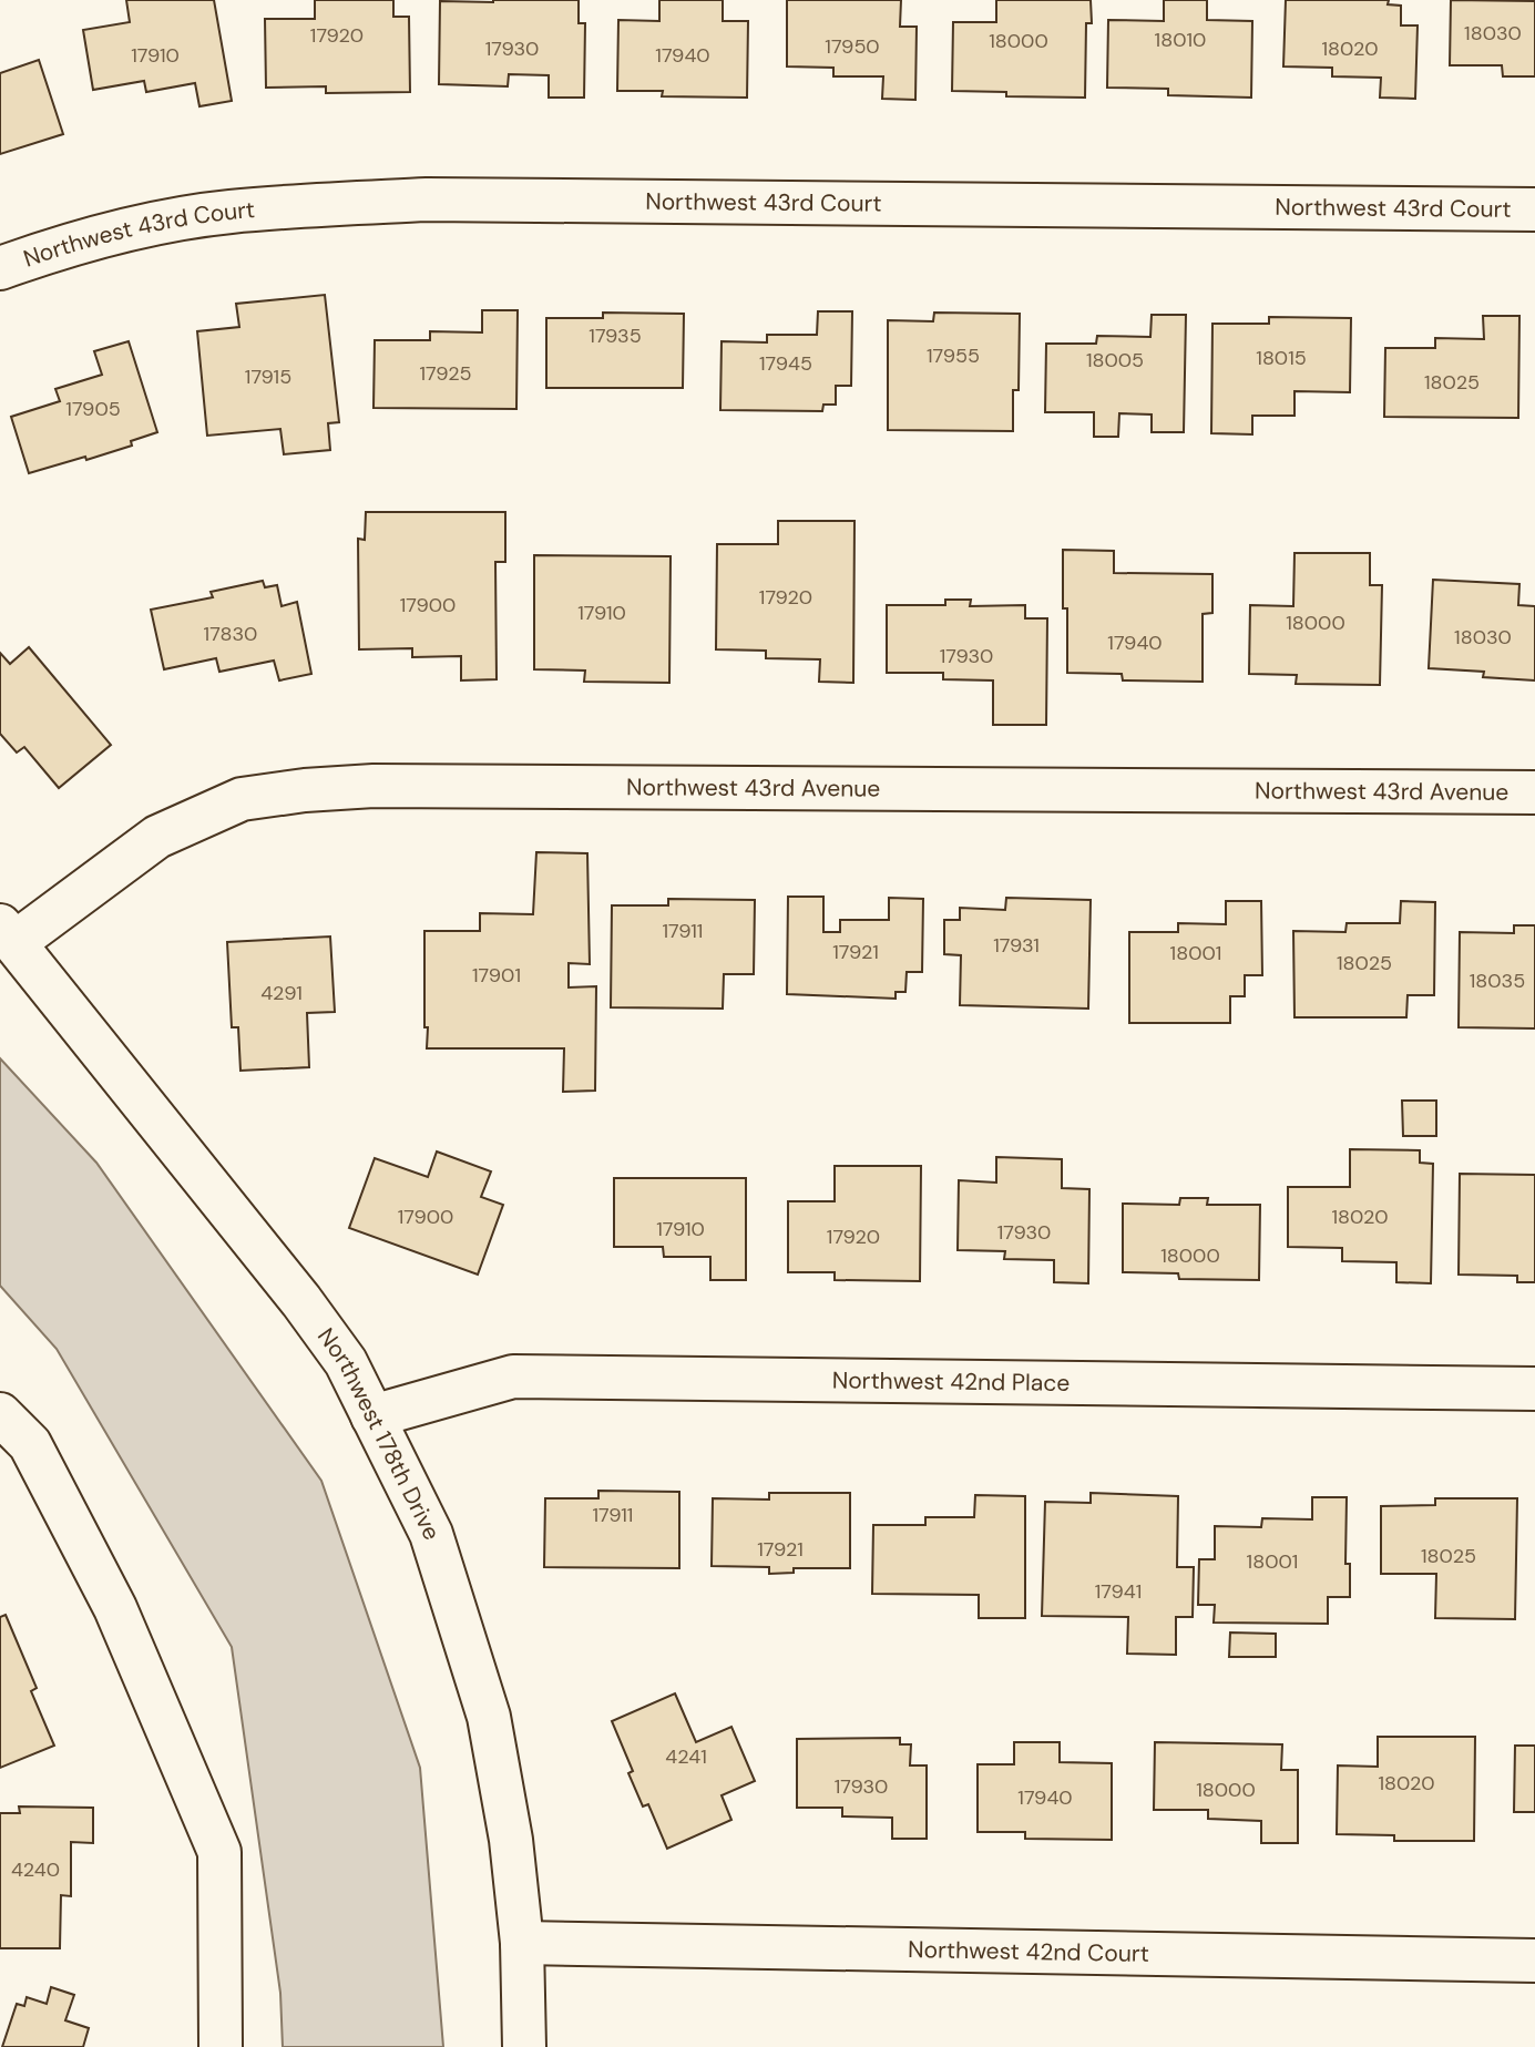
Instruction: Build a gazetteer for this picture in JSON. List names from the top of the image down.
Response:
{
  "streets": {
    "street": [
      "Northwest 43rd Court",
      "Northwest 43rd Avenue",
      "Northwest 42nd Place",
      "Northwest 178th Drive",
      "Northwest 42nd Court"
    ]
  },
  "crossings": [
    ["Northwest 43rd Avenue", "Northwest 178th Drive"],
    ["Northwest 42nd Place", "Northwest 178th Drive"],
    ["Northwest 178th Drive", "Northwest 42nd Court"]
  ],
  "house_numbers": [
    "18030",
    "17920",
    "18010",
    "18000",
    "17950",
    "17930",
    "18020",
    "17910",
    "17940",
    "17935",
    "17955",
    "18015",
    "18005",
    "17945",
    "17925",
    "17915",
    "18025",
    "17905",
    "17920",
    "17900",
    "17910",
    "18000",
    "17830",
    "18030",
    "17940",
    "17930",
    "17911",
    "17931",
    "17921",
    "18001",
    "18025",
    "17901",
    "18035",
    "4291",
    "17900",
    "18020",
    "17910",
    "17930",
    "17920",
    "18000",
    "17911",
    "17921",
    "18025",
    "18001",
    "17941",
    "4241",
    "18020",
    "17930",
    "18000",
    "17940",
    "4240"
  ]
}
